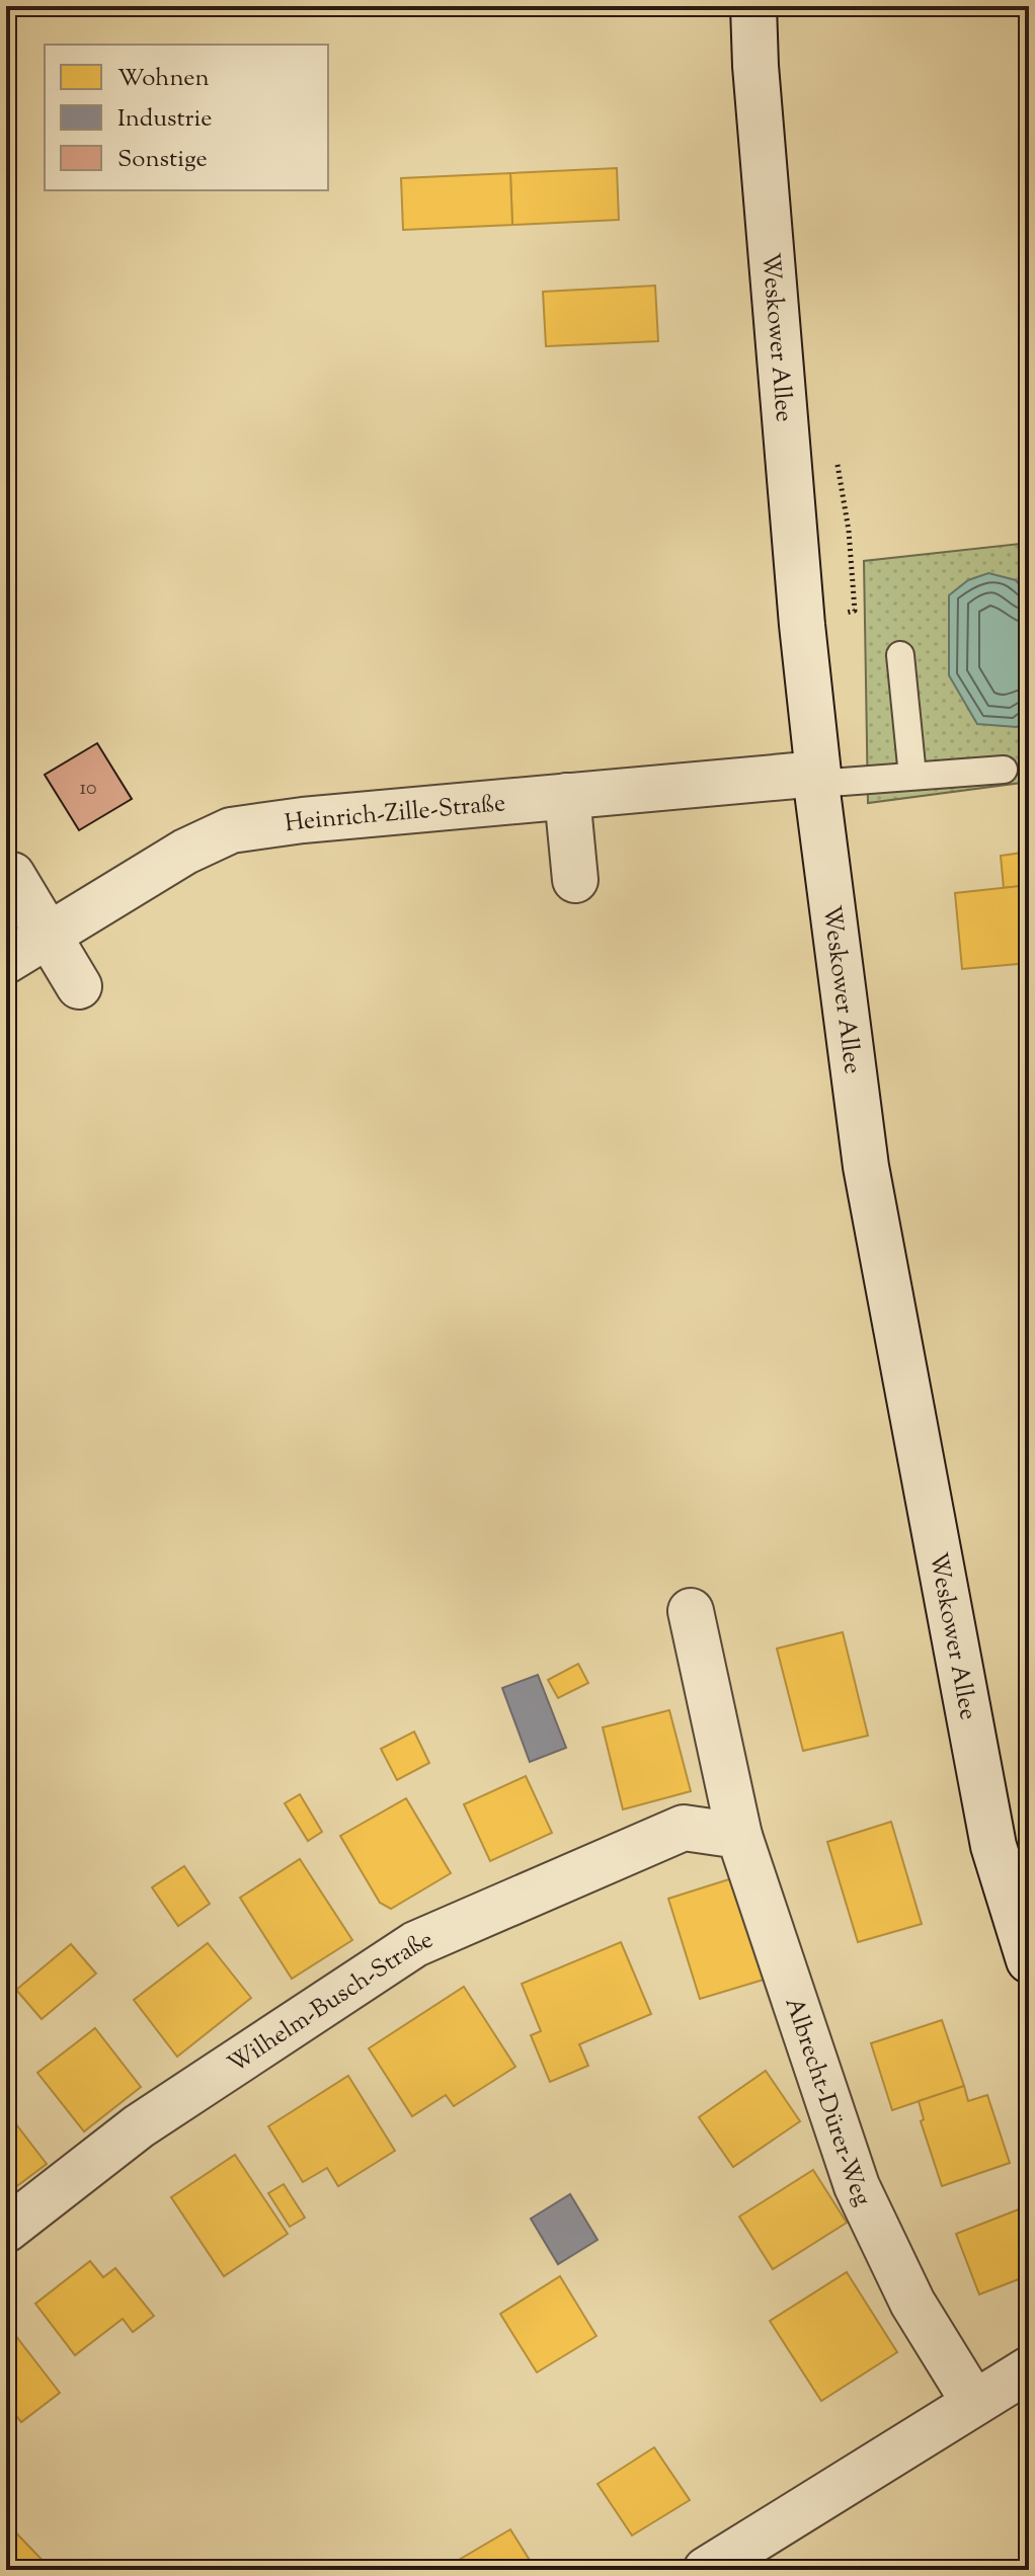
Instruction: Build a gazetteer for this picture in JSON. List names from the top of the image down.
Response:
{
  "streets": {
    "street": [
      "Weskower Allee",
      "Heinrich-Zille-Straße",
      "Wilhelm-Busch-Straße",
      "Albrecht-Dürer-Weg"
    ]
  },
  "crossings": [
    ["Weskower Allee", "Heinrich-Zille-Straße"],
    ["Wilhelm-Busch-Straße", "Albrecht-Dürer-Weg"]
  ],
  "house_numbers": ["10"],
  "legend": ["Wohnen", "Industrie", "Sonstige"]
}
